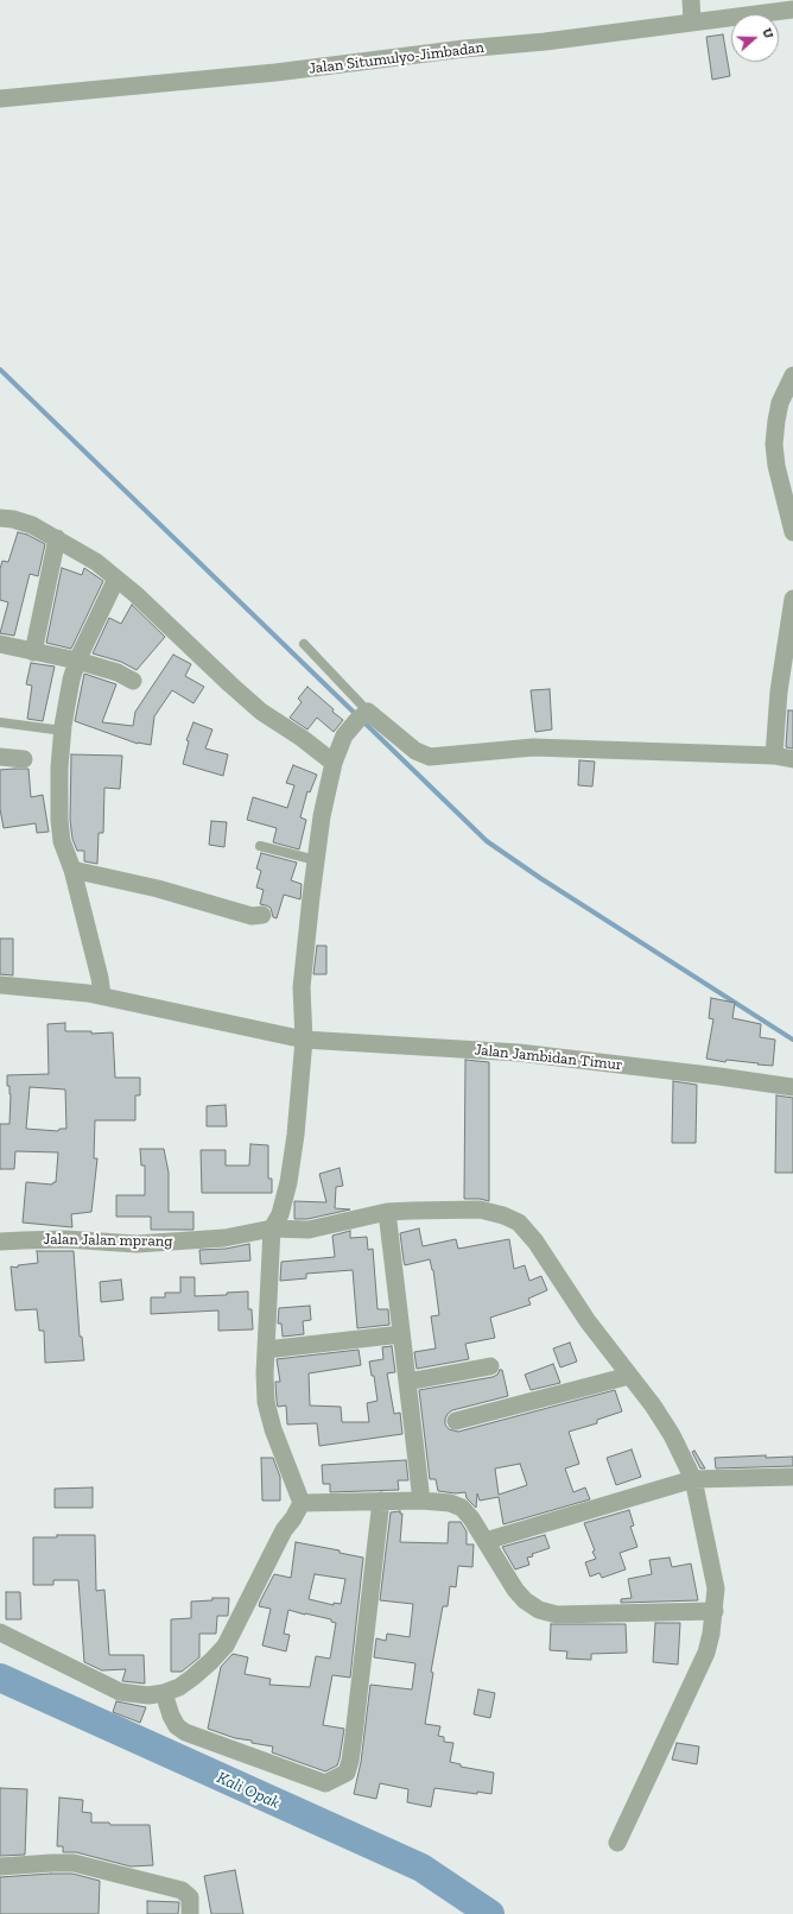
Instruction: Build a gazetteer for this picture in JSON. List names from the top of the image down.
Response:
{
  "streets": {
    "street": ["Jalan Situmulyo-Jimbadan", "Jalan Jambidan Timur", "Jalan Jalan mprang"]
  },
  "water": ["Kali Opak"],
  "north": "right"
}
